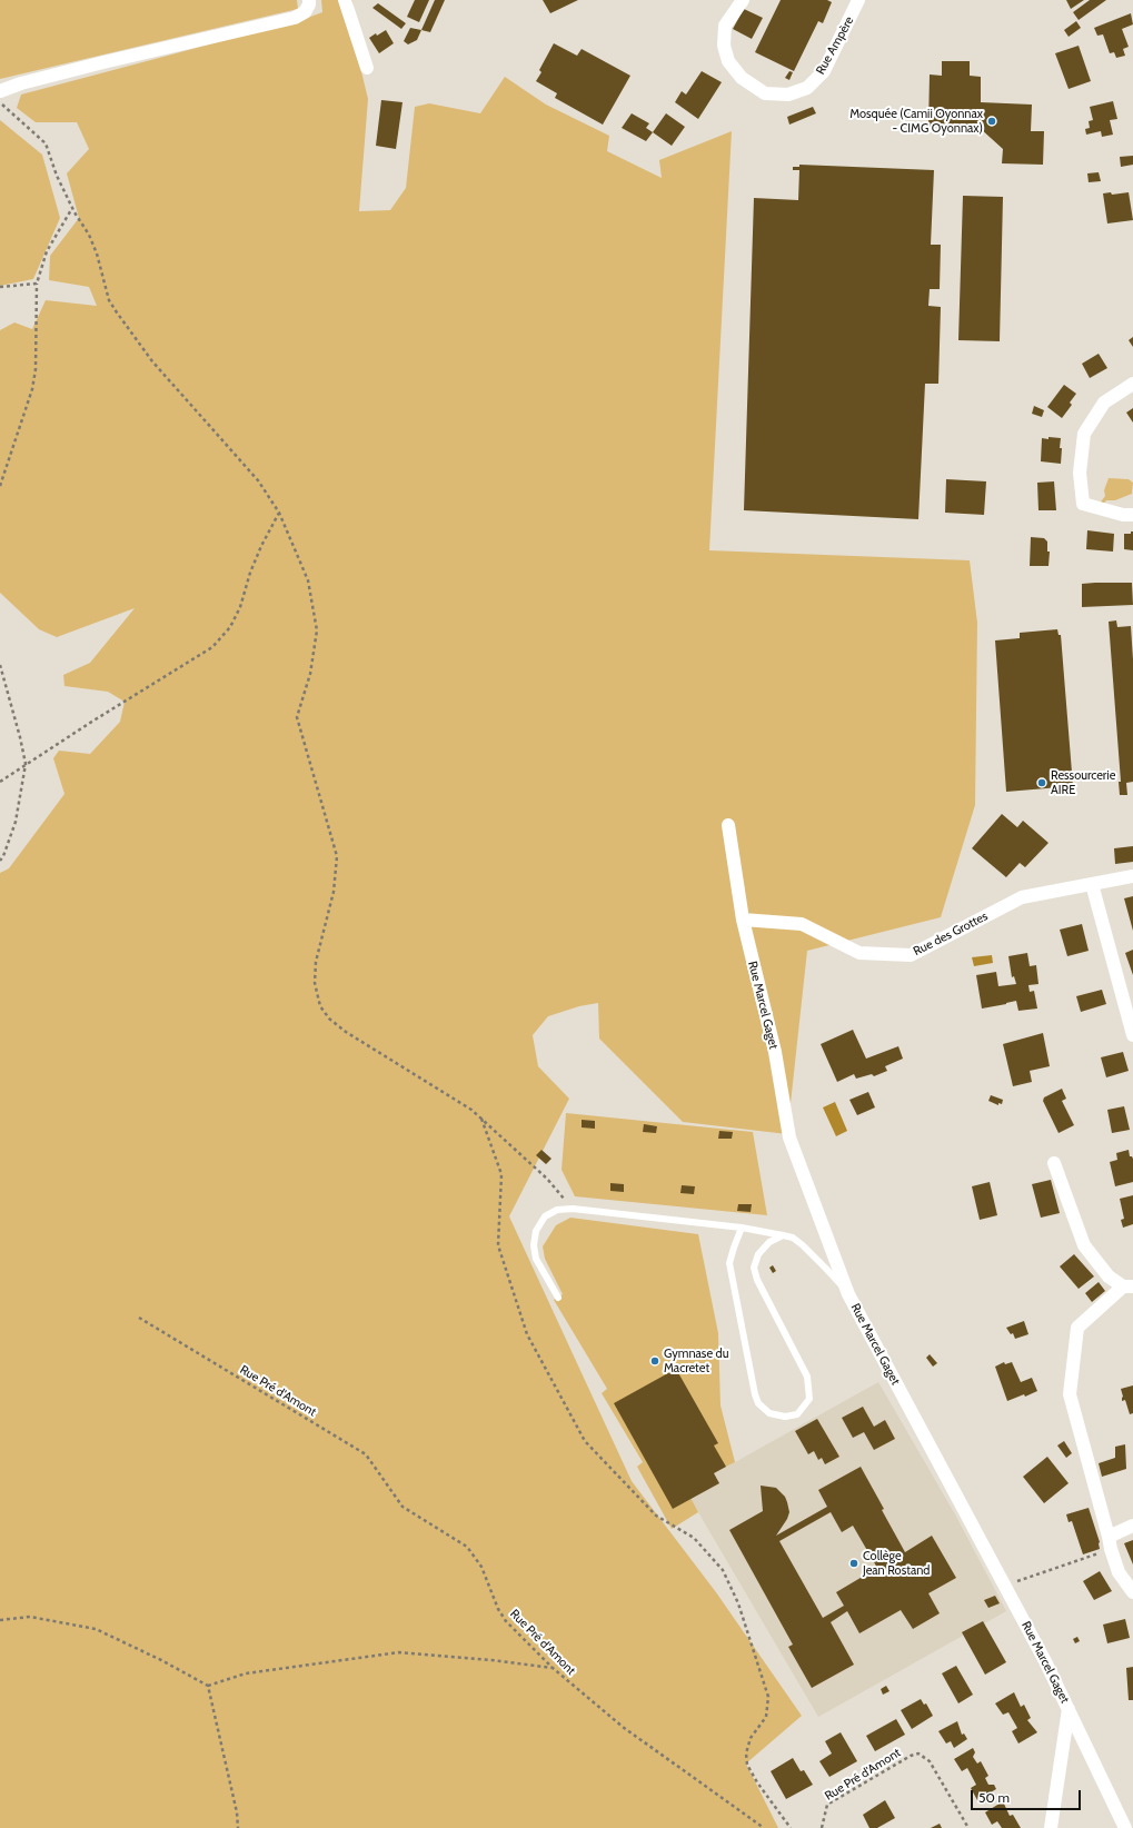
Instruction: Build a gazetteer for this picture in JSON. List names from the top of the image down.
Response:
{
  "streets": {
    "street": ["Rue Ampère", "Rue des Grottes", "Rue Marcel Gaget"],
    "path": ["Rue Pré d'Amont"]
  },
  "crossings": [
    ["Rue des Grottes", "Rue Marcel Gaget"]
  ],
  "places": [
    "Mosquée (Camii Oyonnax - CIMG Oyonnax)",
    "Ressourcerie AIRE",
    "Gymnase du Macretet",
    "Collège Jean Rostand"
  ],
  "scale_bar": "50 m"
}
